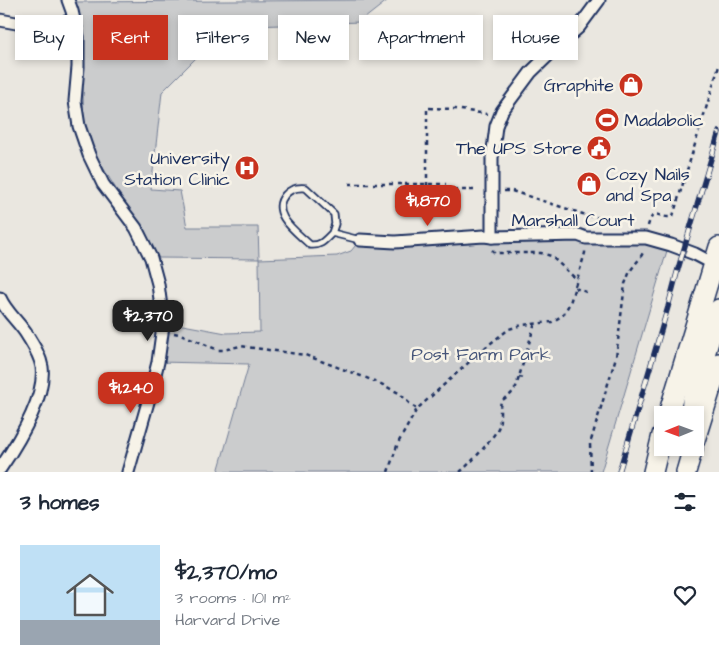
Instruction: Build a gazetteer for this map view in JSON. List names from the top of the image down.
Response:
{
  "streets": {
    "street": ["Marshall Court"]
  },
  "parks": ["Post Farm Park"],
  "places": {
    "shop": ["Graphite", "Cozy Nails and Spa"],
    "sports": ["Madabolic"],
    "public building": ["The UPS Store"],
    "hospital": ["University Station Clinic"]
  },
  "north": "left",
  "page": {
    "chip": [
      "Buy",
      "Rent",
      "Filters",
      "New",
      "Apartment",
      "House"
    ],
    "price": ["$1,870", "$2,370", "$1,240"],
    "heading": "3 homes",
    "list": [
      {
        "name": "$2,370/mo",
        "note": "3 rooms · 101 m² · Harvard Drive"
      }
    ]
  }
}
